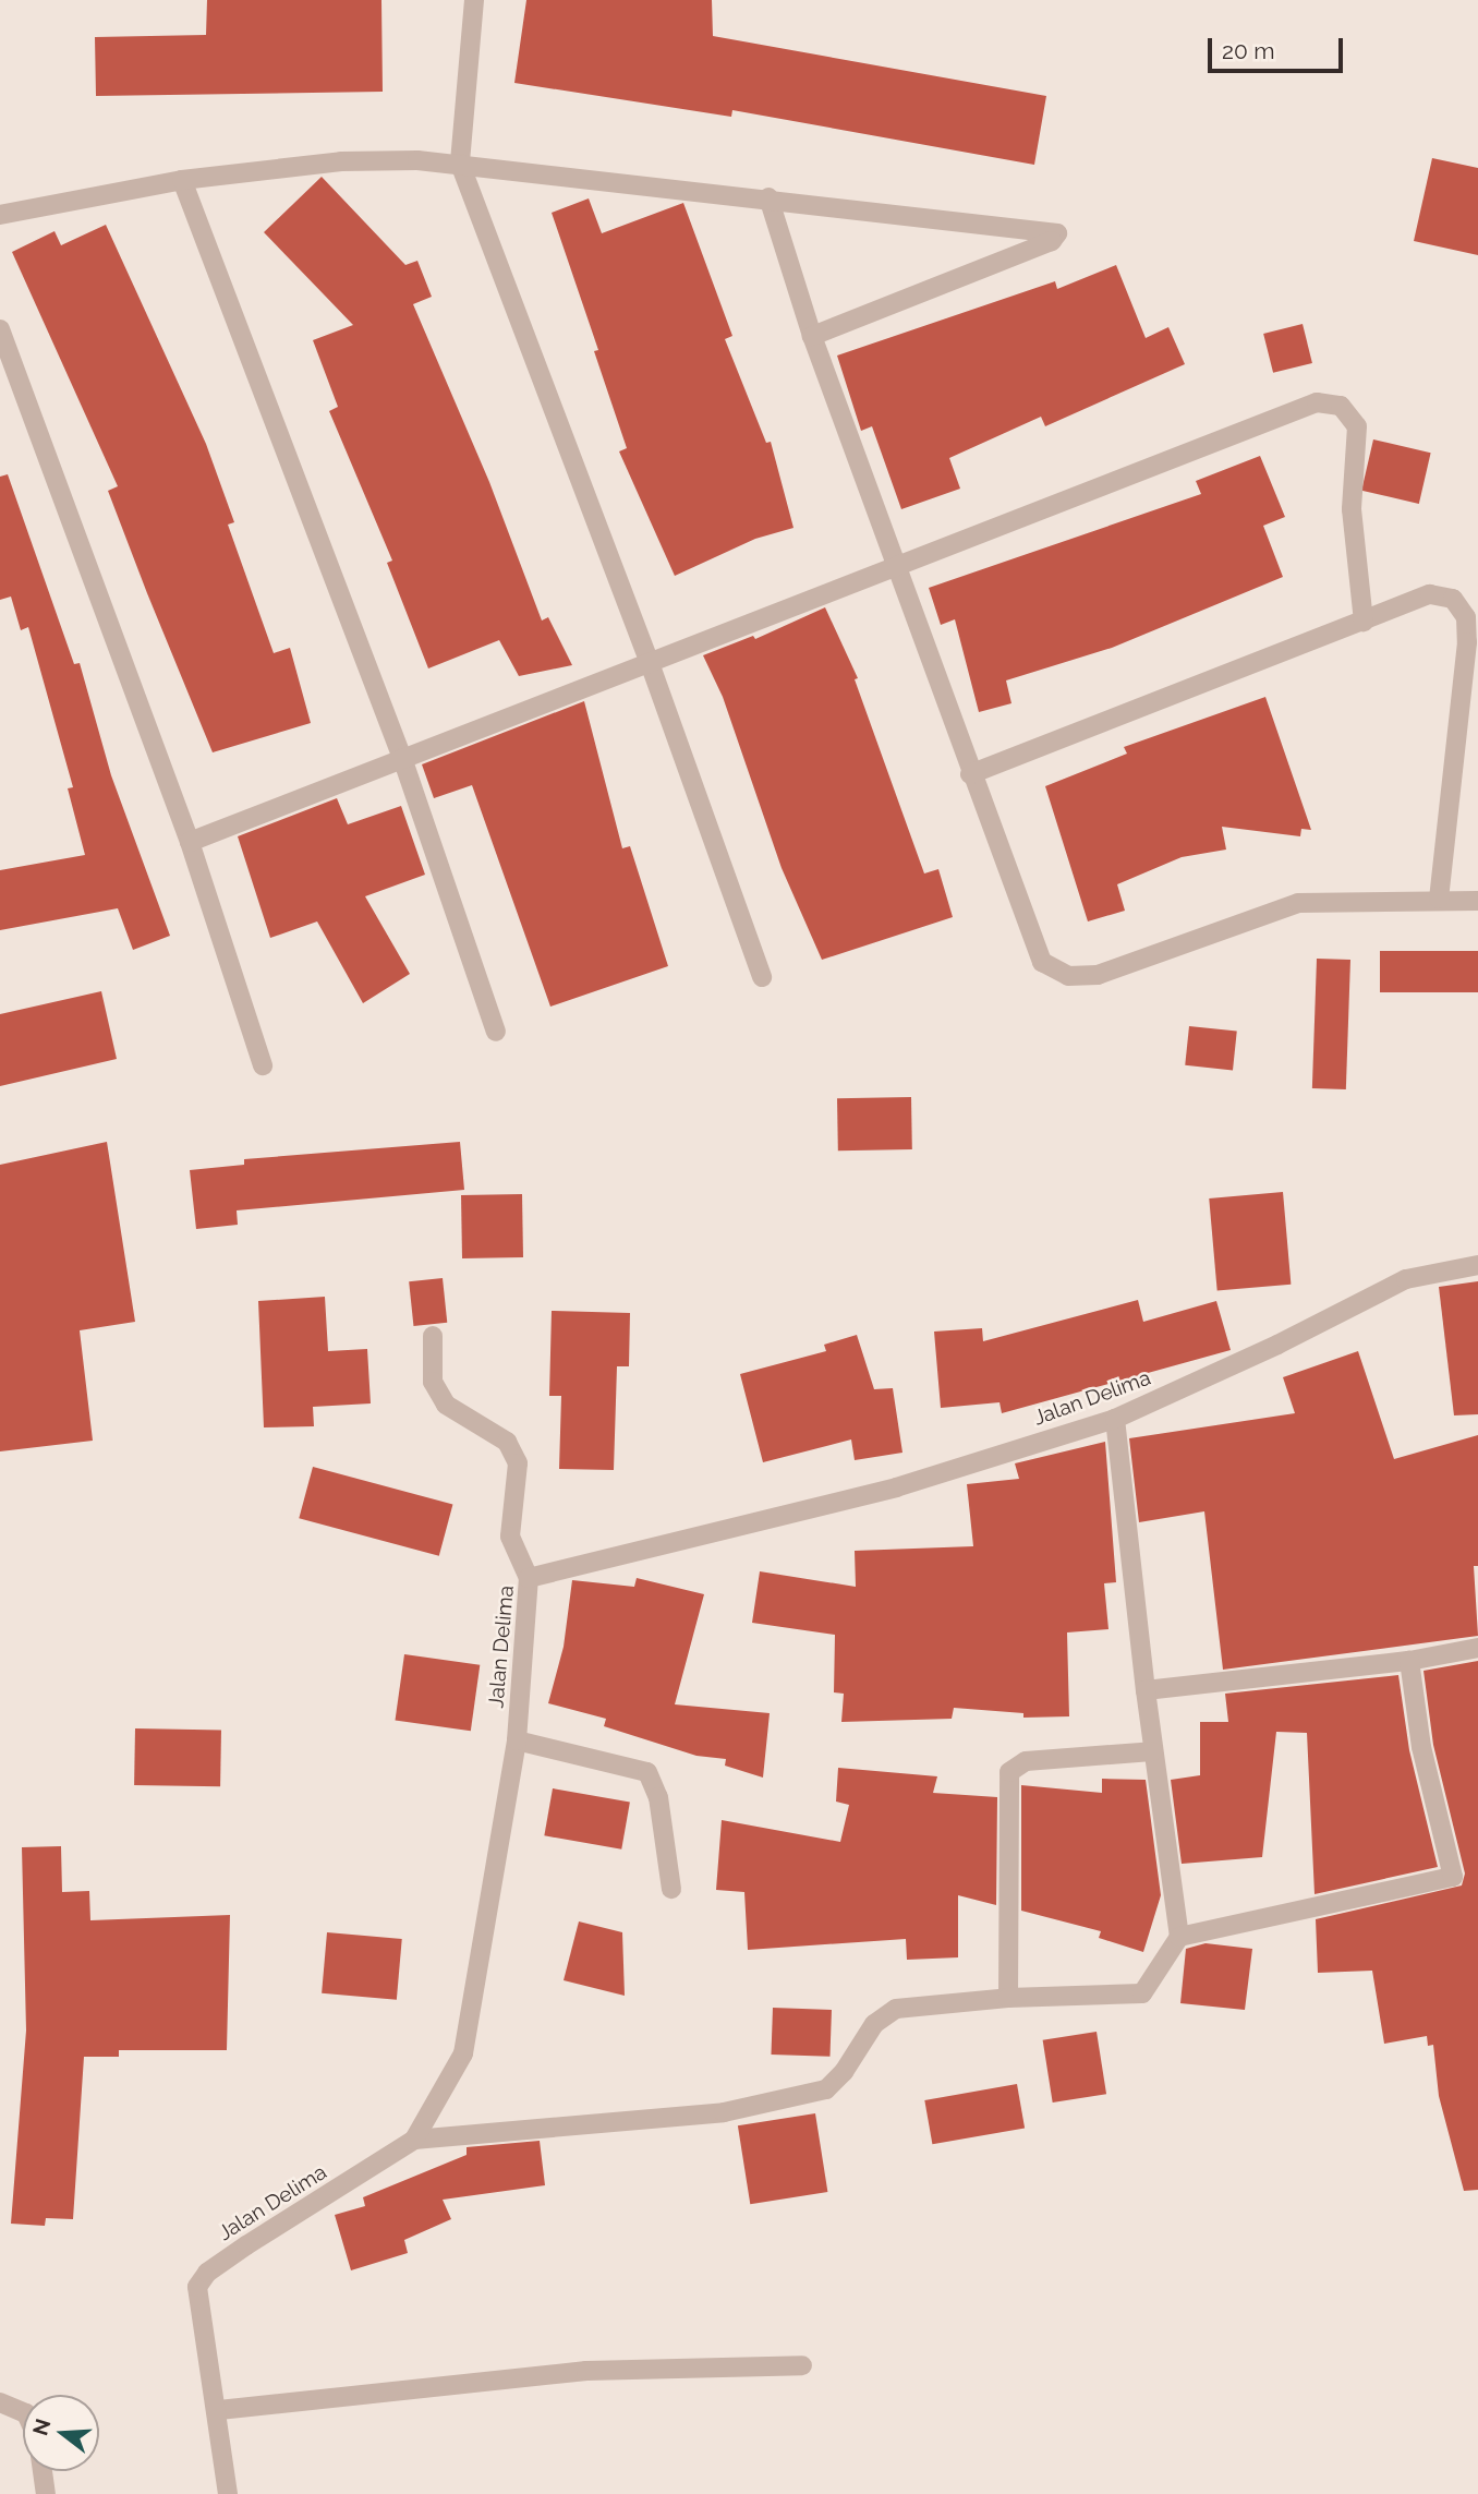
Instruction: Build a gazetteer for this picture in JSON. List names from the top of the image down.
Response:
{
  "streets": {
    "street": ["Jalan Delima"]
  },
  "scale_bar": "20 m",
  "north": "left"
}
